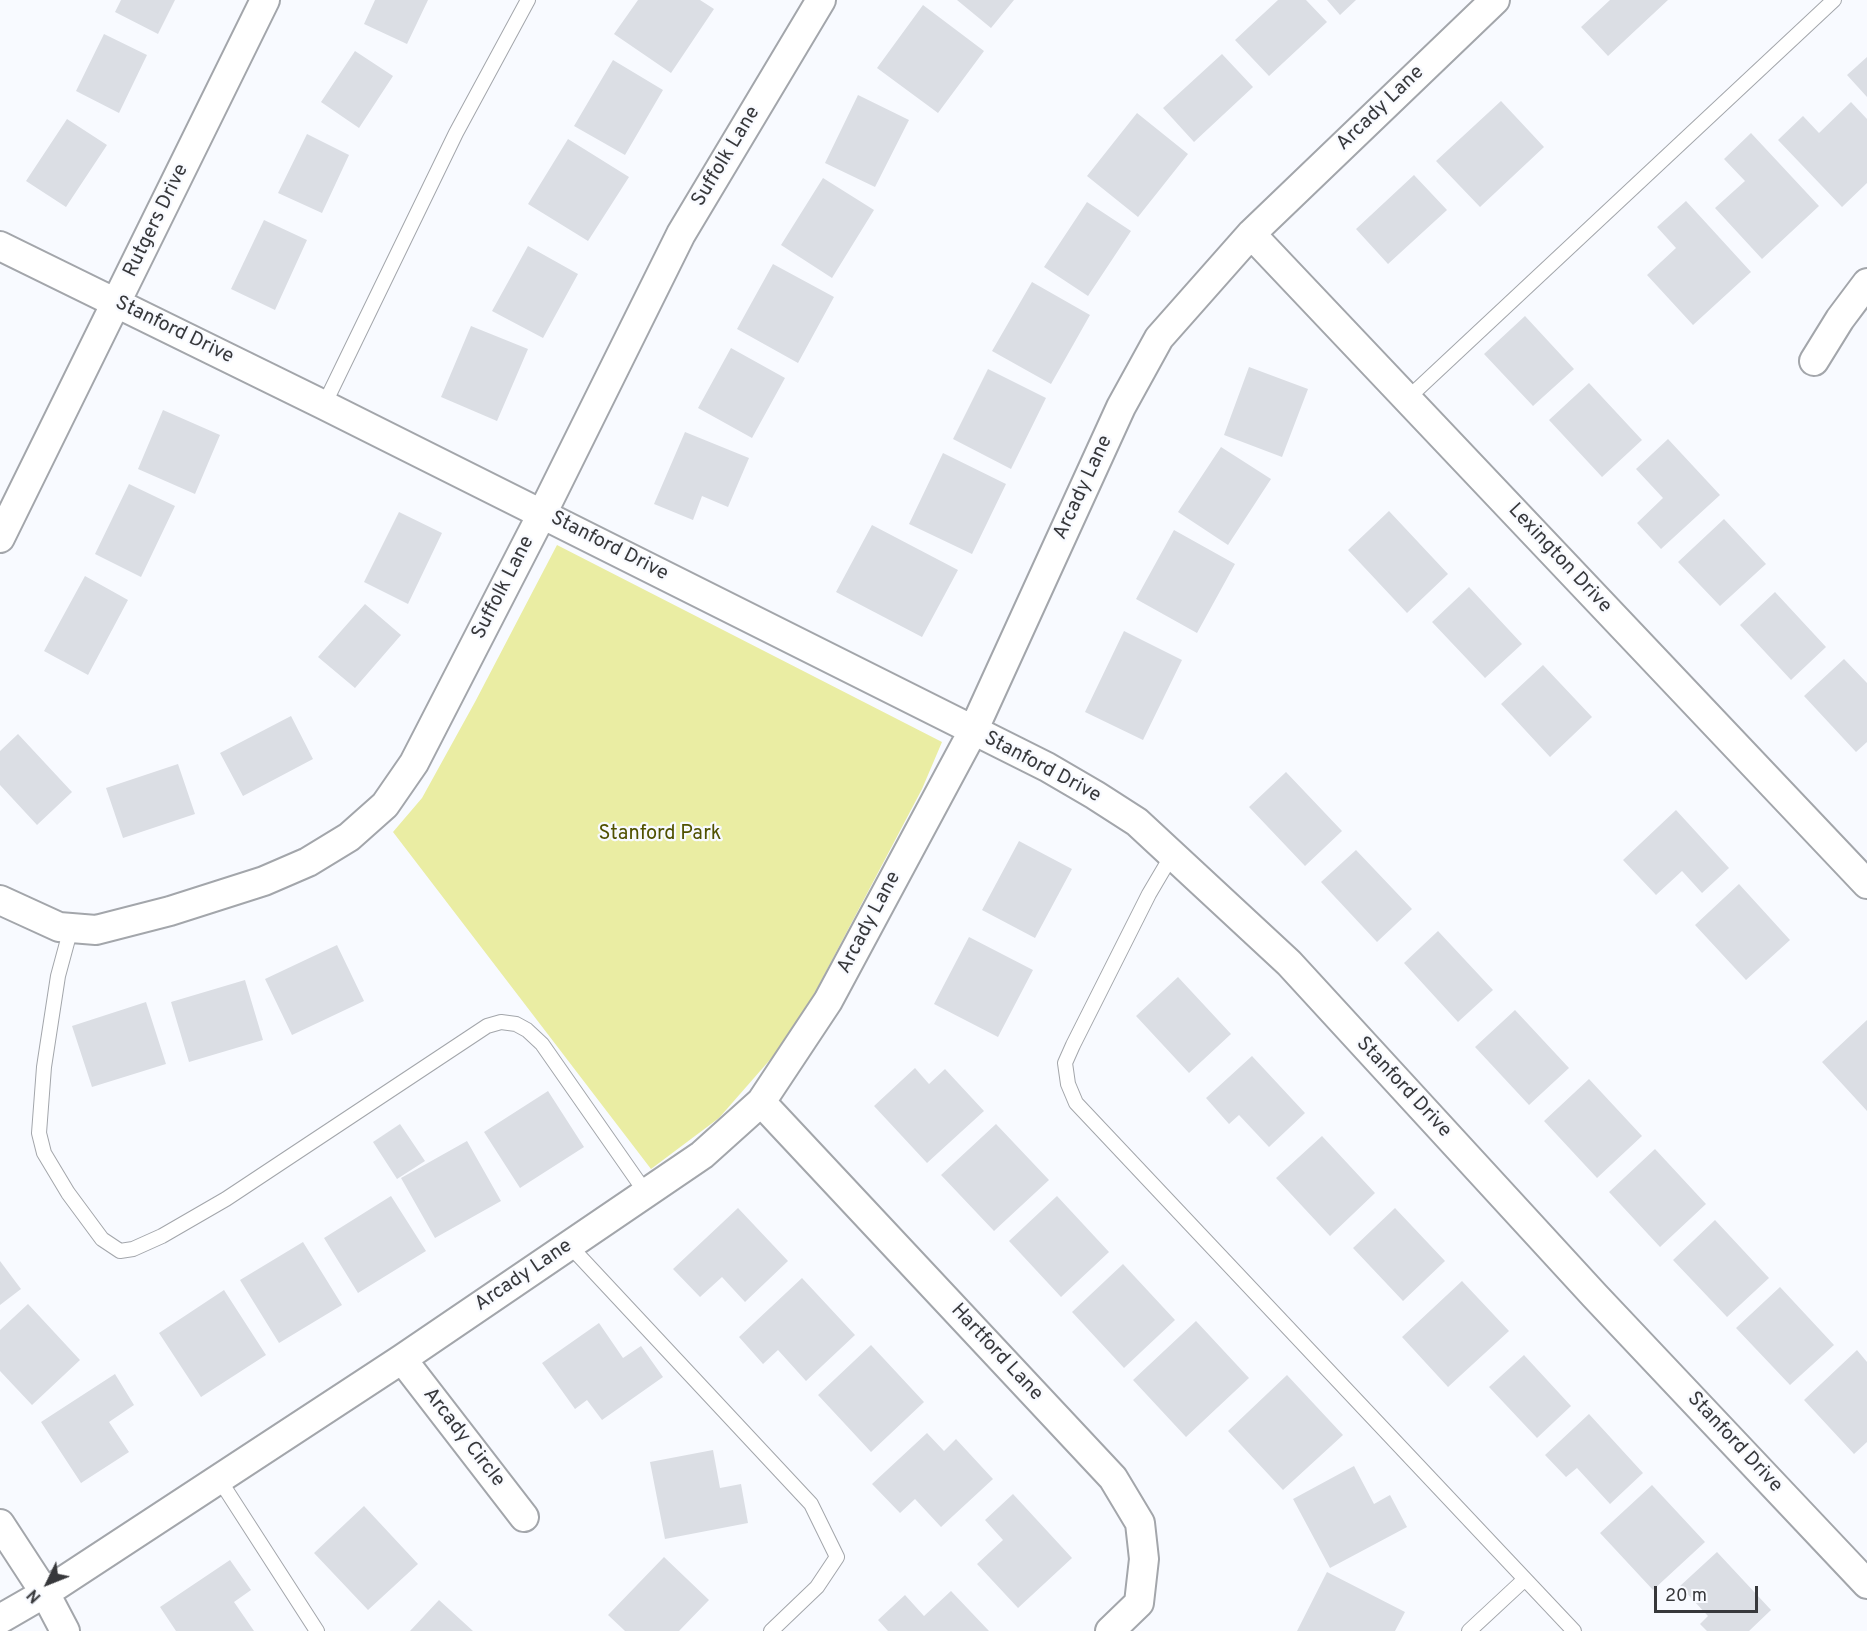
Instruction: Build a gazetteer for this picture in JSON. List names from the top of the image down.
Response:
{
  "streets": {
    "street": [
      "Arcady Lane",
      "Suffolk Lane",
      "Rutgers Drive",
      "Stanford Drive",
      "Lexington Drive",
      "Hartford Lane",
      "Arcady Circle"
    ]
  },
  "crossings": [
    ["Arcady Lane", "Stanford Drive"],
    ["Arcady Lane", "Lexington Drive"],
    ["Arcady Lane", "Hartford Lane"],
    ["Arcady Lane", "Arcady Circle"],
    ["Suffolk Lane", "Stanford Drive"],
    ["Rutgers Drive", "Stanford Drive"]
  ],
  "parks": ["Stanford Park"],
  "scale_bar": "20 m",
  "north": "bottom left"
}
